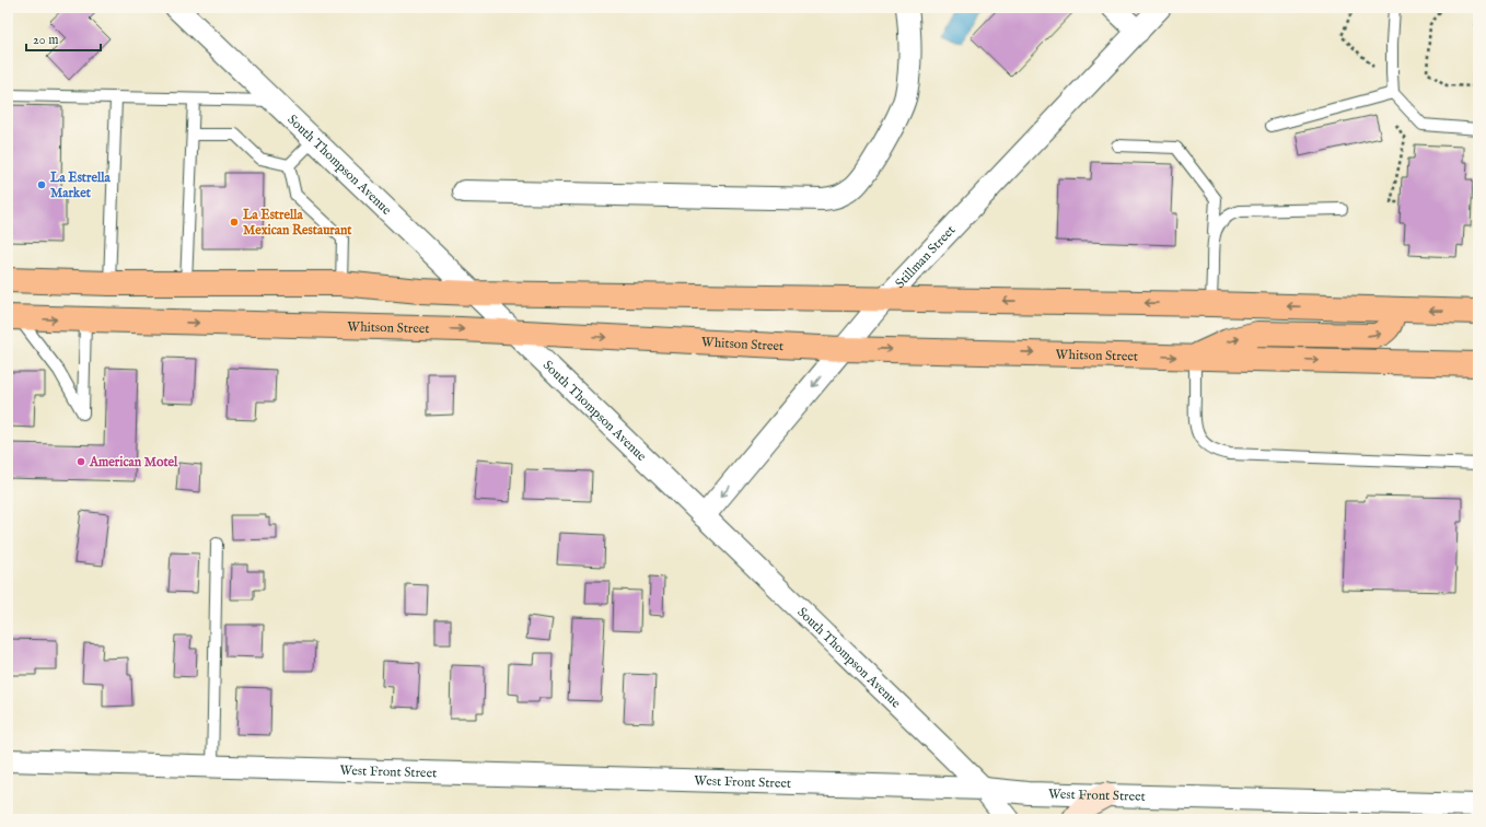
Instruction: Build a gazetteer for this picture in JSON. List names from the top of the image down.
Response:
{
  "streets": {
    "main road": ["Whitson Street"],
    "street": ["South Thompson Avenue", "Stillman Street", "West Front Street"]
  },
  "crossings": [
    ["South Thompson Avenue", "Stillman Street"],
    ["South Thompson Avenue", "Whitson Street"],
    ["South Thompson Avenue", "West Front Street"],
    ["Stillman Street", "Whitson Street"]
  ],
  "places": ["La Estrella Market", "La Estrella Mexican Restaurant", "American Motel"],
  "scale_bar": "20 m"
}
